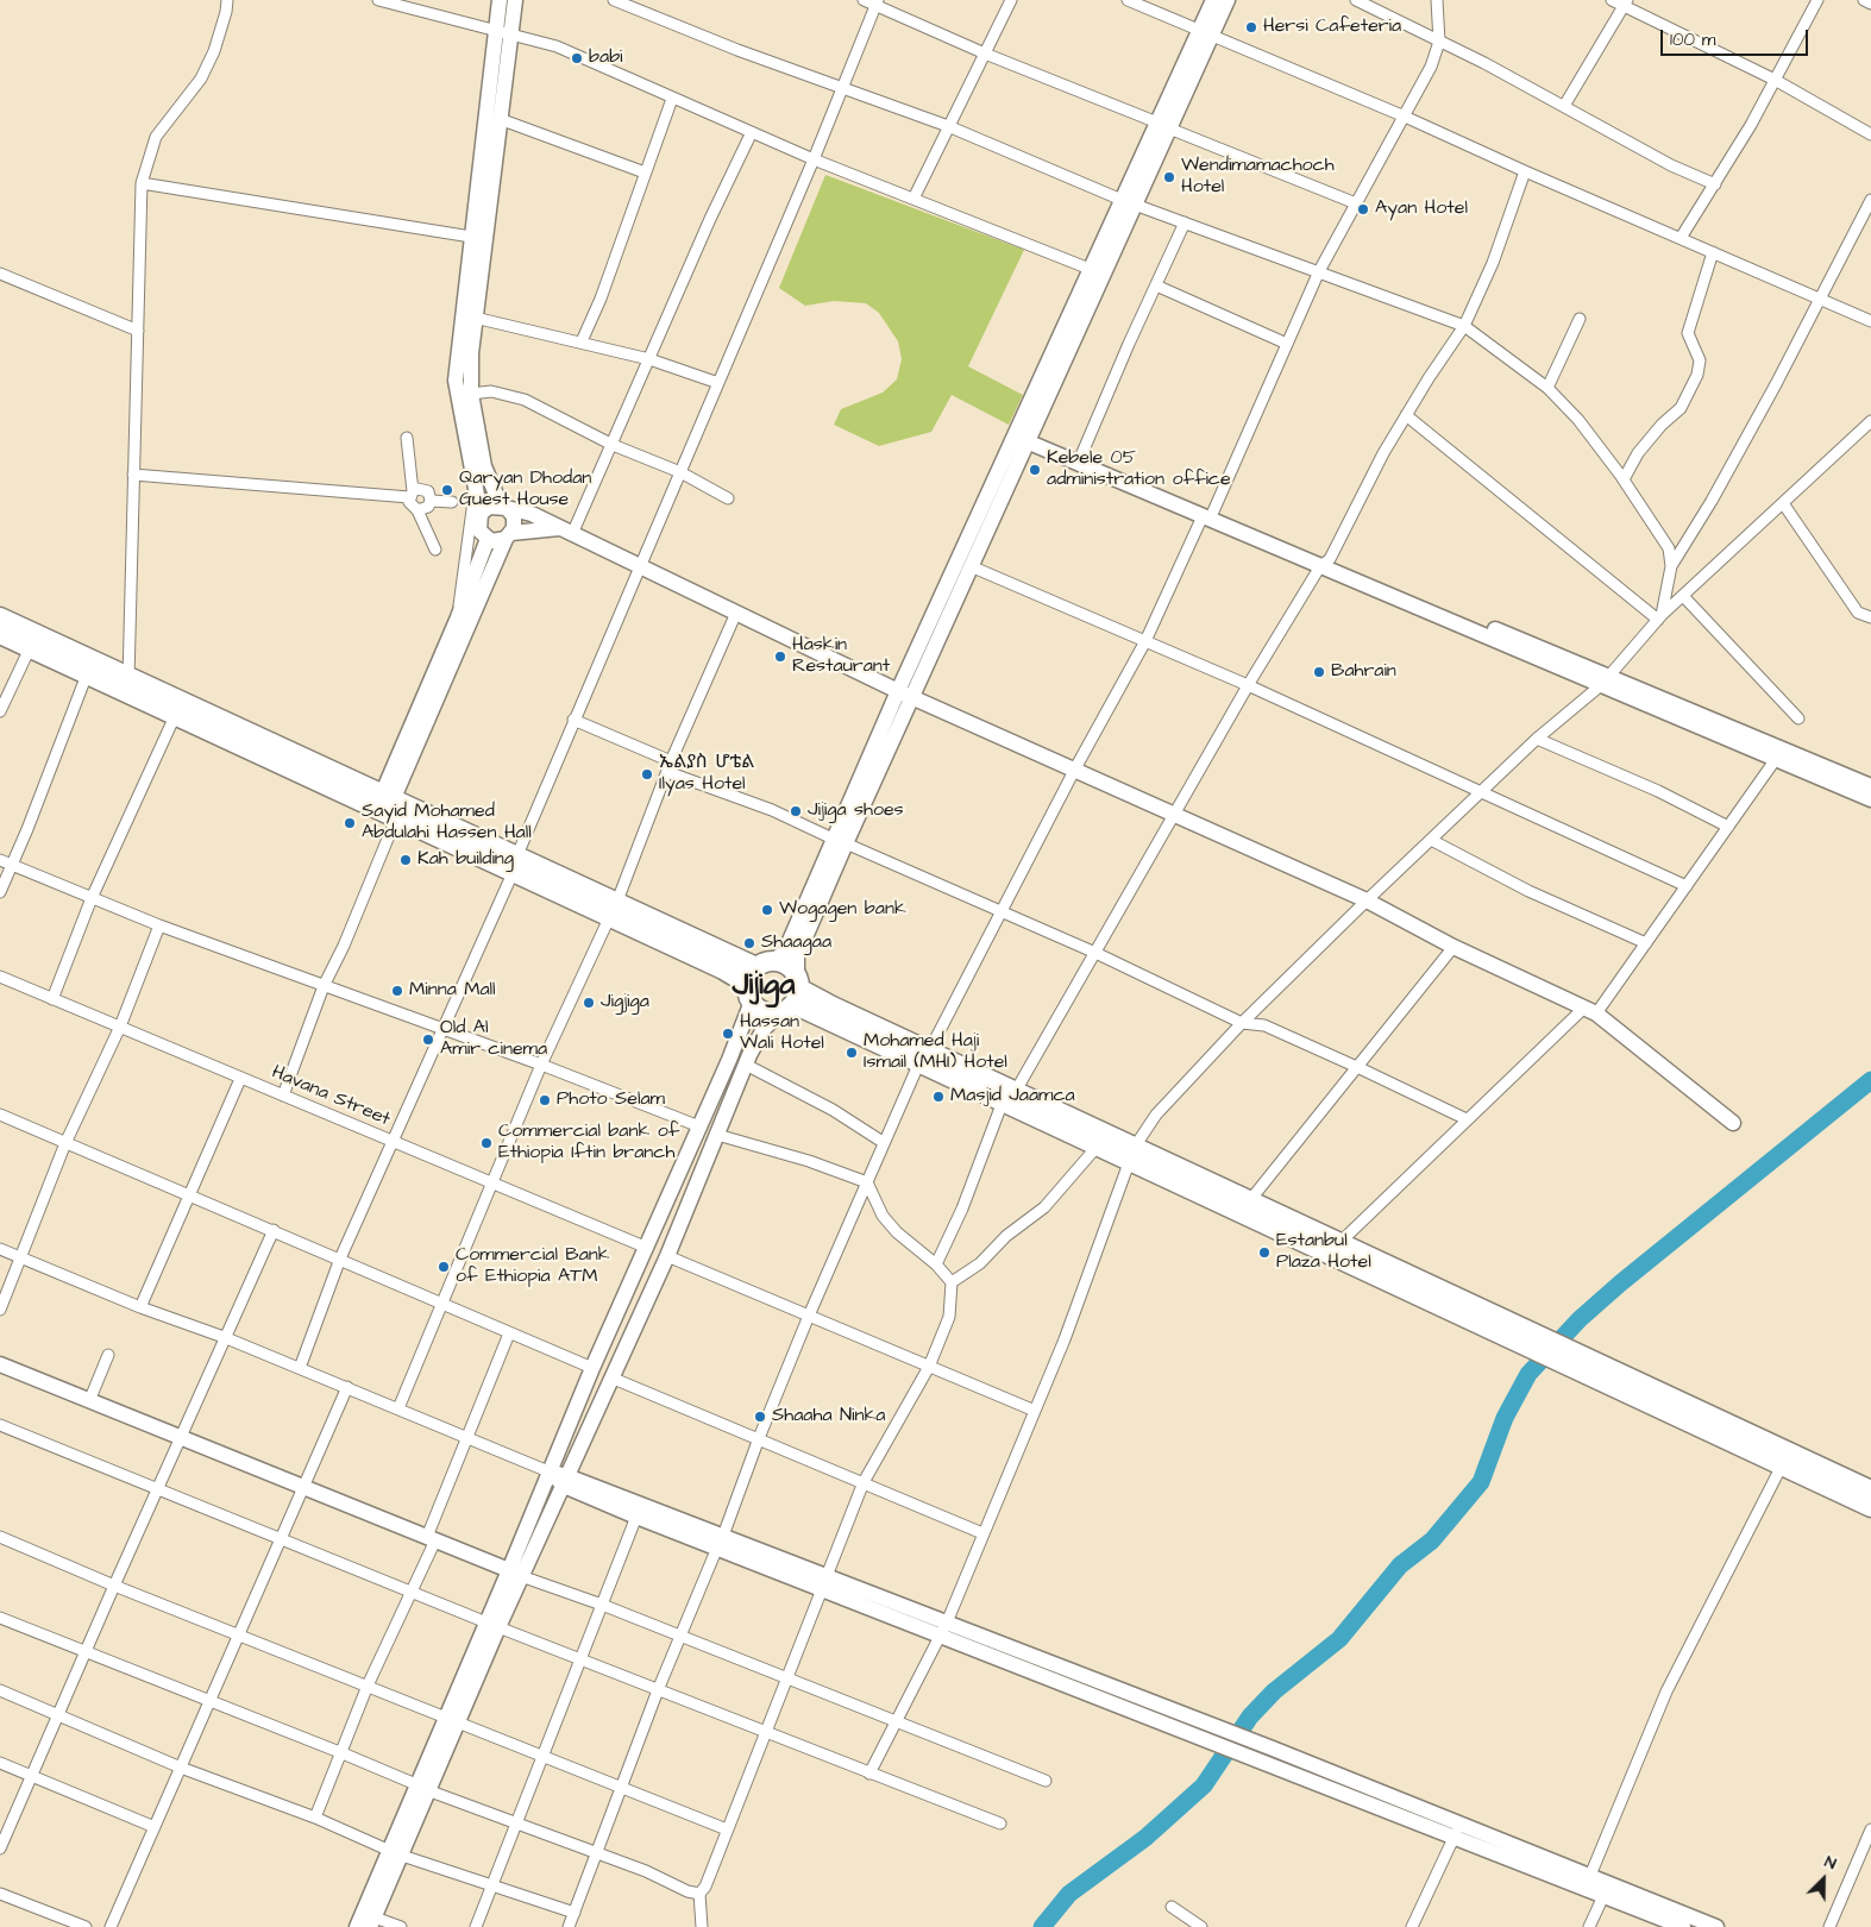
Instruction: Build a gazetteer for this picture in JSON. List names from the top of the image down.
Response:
{
  "streets": {
    "street": ["Havana Street"]
  },
  "districts": ["Jijiga"],
  "places": [
    "Hersi Cafeteria",
    "babi",
    "Wendimamachoch Hotel",
    "Ayan Hotel",
    "Kebele 05 administration office",
    "Qaryan Dhodan Guest House",
    "Haskin Restaurant",
    "Bahrain",
    "ኤልያስ ሆቴል Ilyas Hotel",
    "Jijiga shoes",
    "Sayid Mohamed Abdulahi Hassen Hall",
    "Kah building",
    "Wogagen bank",
    "Shaagaa",
    "Minna Mall",
    "Jigjiga",
    "Hassan Wali Hotel",
    "Old Al Amir cinema",
    "Mohamed Haji Ismail (MHI) Hotel",
    "Masjid Jaamca",
    "Photo Selam",
    "Commercial bank of Ethiopia Iftin branch",
    "Estanbul Plaza Hotel",
    "Commercial Bank of Ethiopia ATM",
    "Shaaha Ninka"
  ],
  "scale_bar": "100 m",
  "north": "top right"
}
